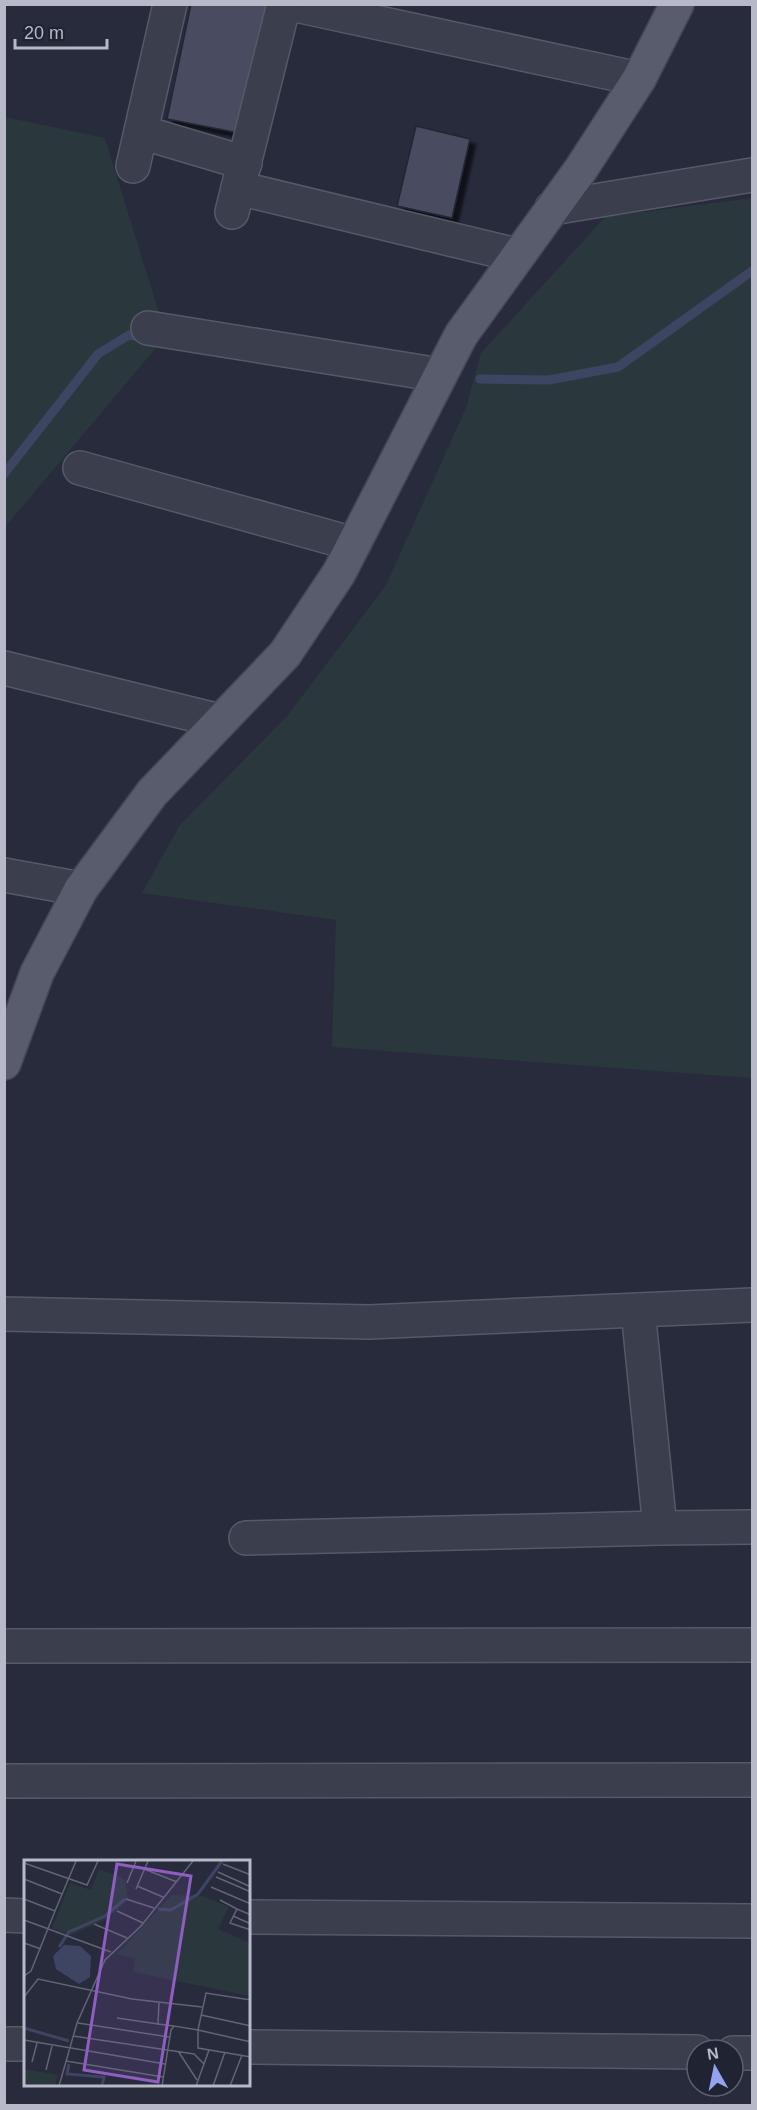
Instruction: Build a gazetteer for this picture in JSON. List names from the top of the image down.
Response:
{
  "scale_bar": "20 m",
  "north": "top"
}
